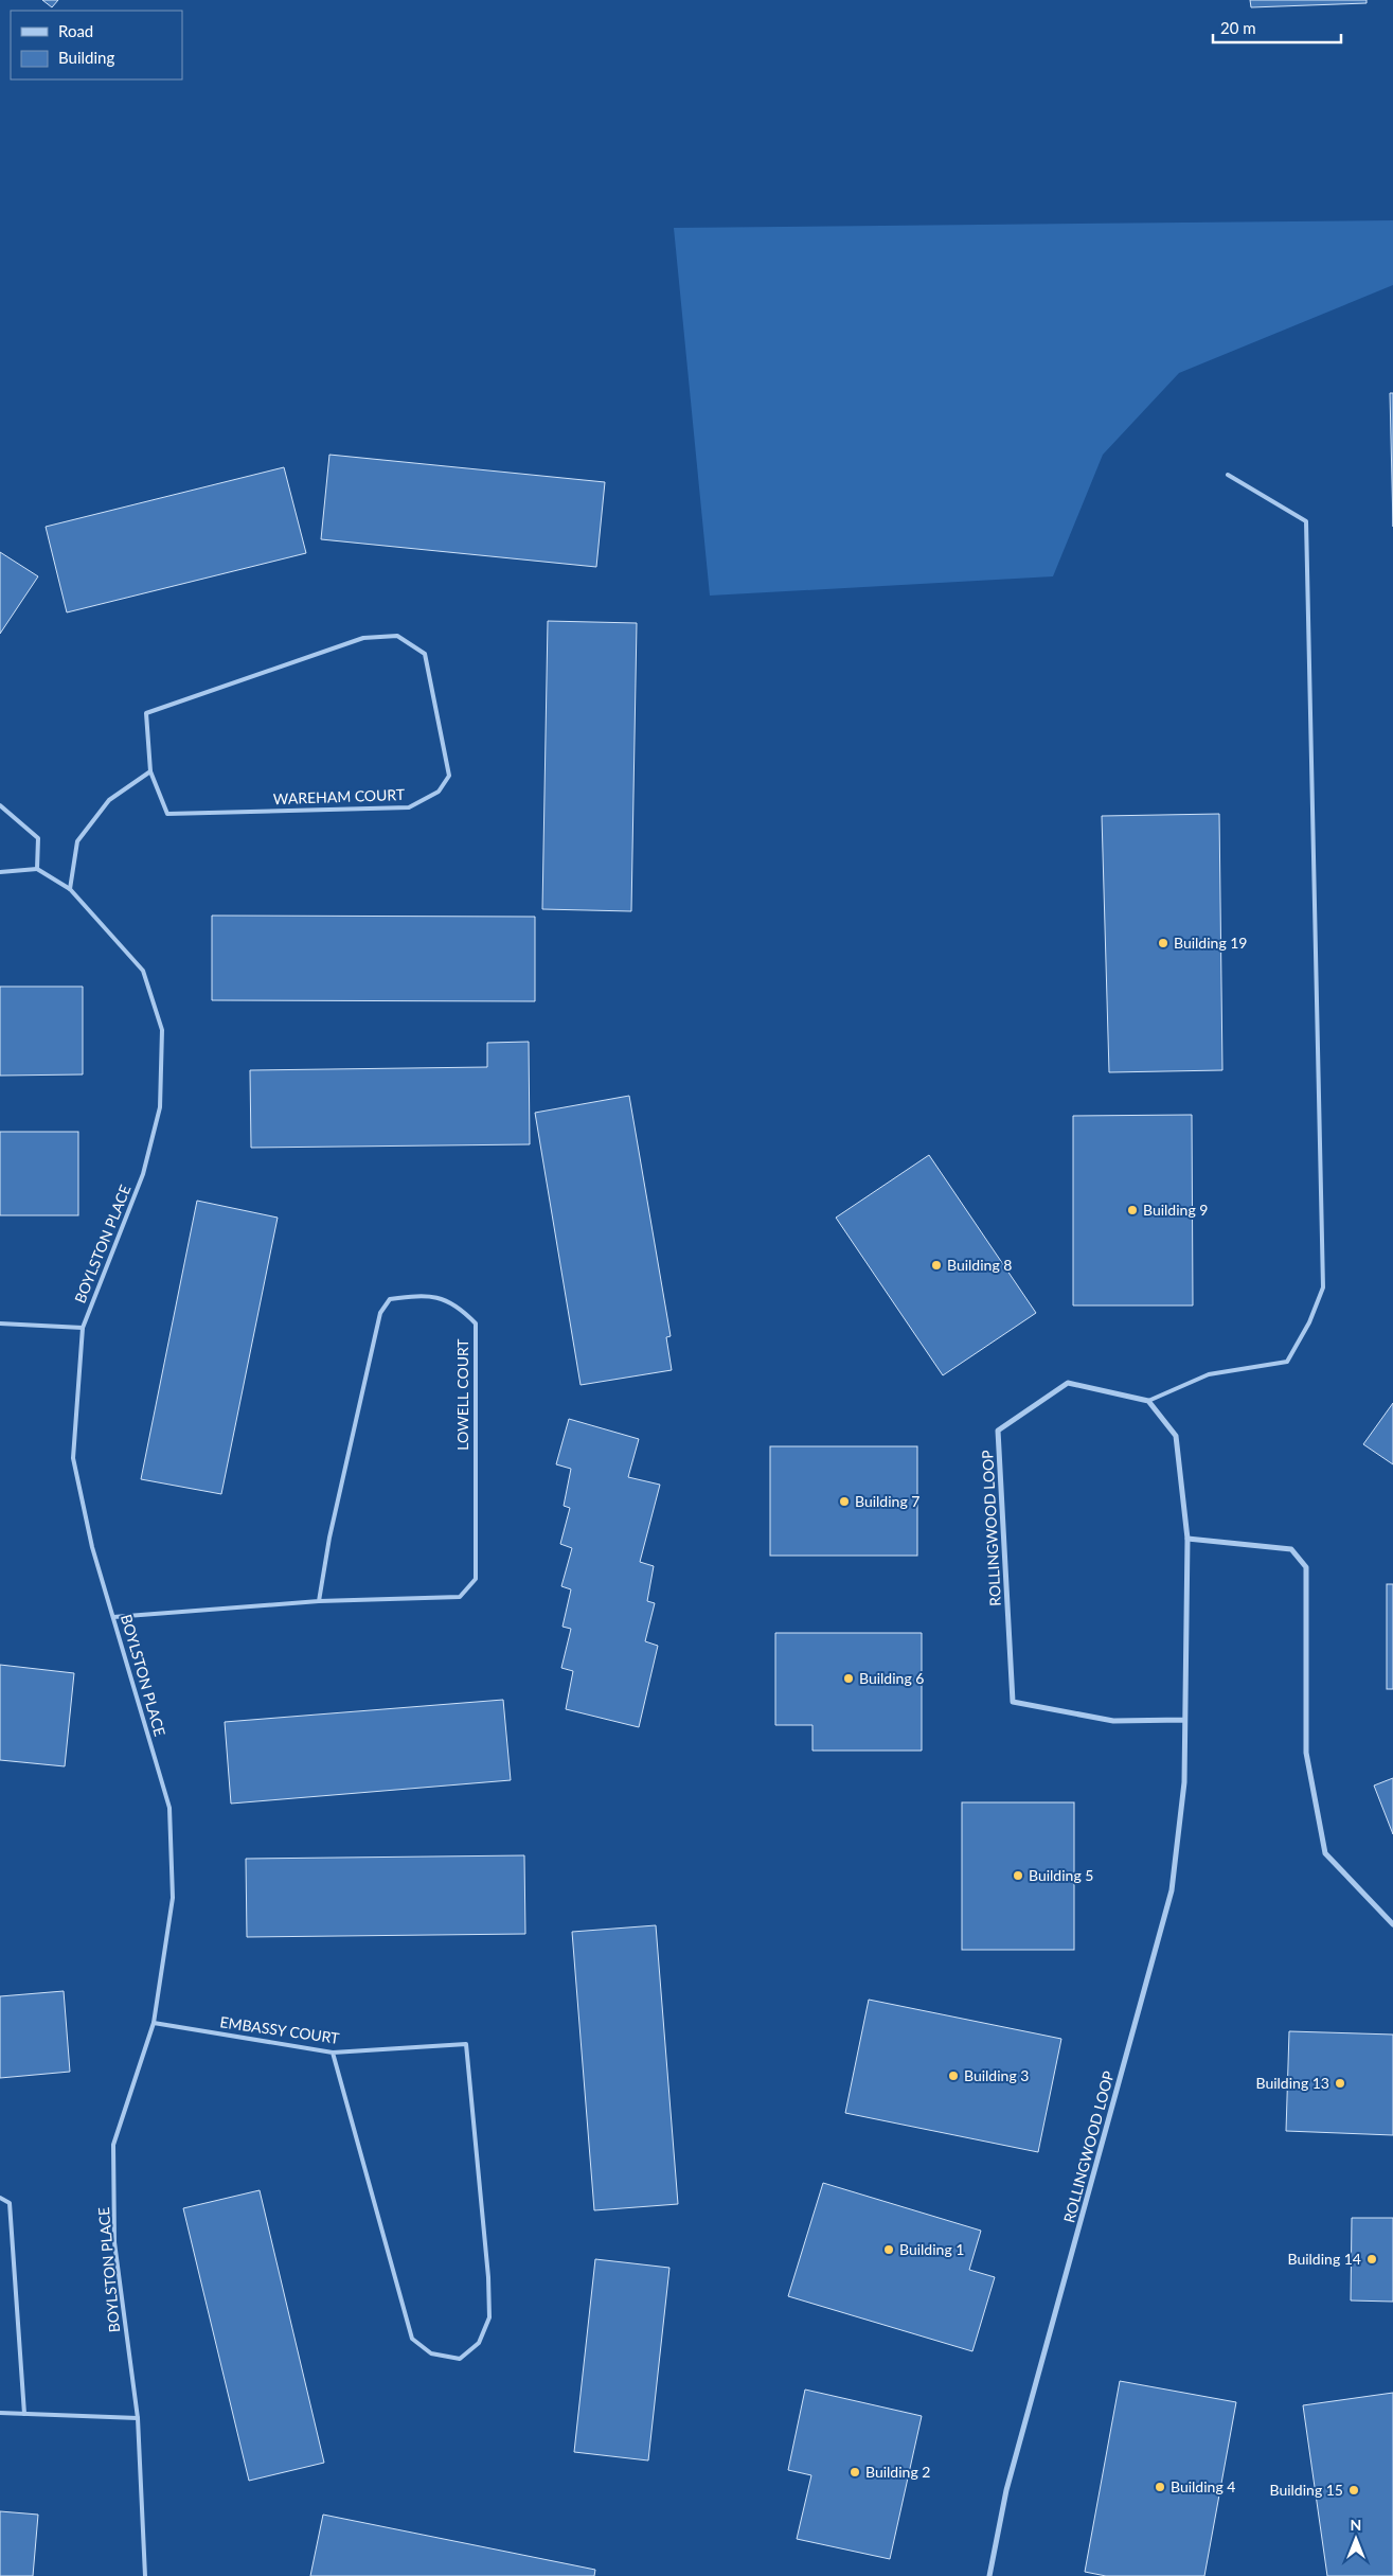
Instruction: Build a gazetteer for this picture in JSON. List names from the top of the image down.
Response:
{
  "streets": {
    "street": ["ROLLINGWOOD LOOP"],
    "lane": [
      "WAREHAM COURT",
      "BOYLSTON PLACE",
      "LOWELL COURT",
      "EMBASSY COURT"
    ]
  },
  "crossings": [
    ["BOYLSTON PLACE", "LOWELL COURT"],
    ["BOYLSTON PLACE", "EMBASSY COURT"]
  ],
  "places": [
    "Building 19",
    "Building 9",
    "Building 8",
    "Building 7",
    "Building 6",
    "Building 5",
    "Building 3",
    "Building 13",
    "Building 1",
    "Building 14",
    "Building 2",
    "Building 4",
    "Building 15"
  ],
  "legend": ["Road", "Building"],
  "scale_bar": "20 m",
  "north": "top"
}
